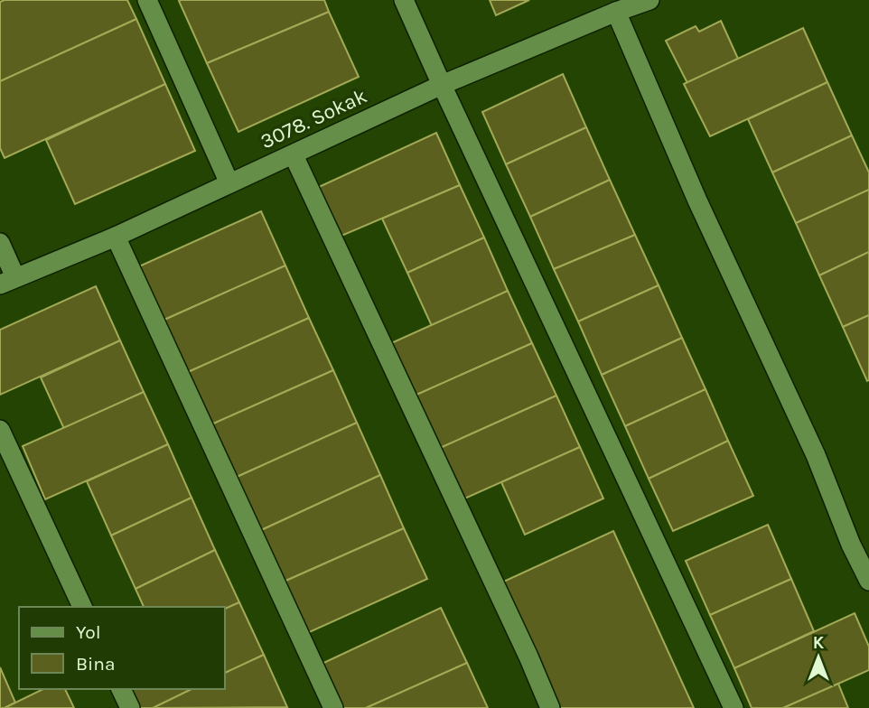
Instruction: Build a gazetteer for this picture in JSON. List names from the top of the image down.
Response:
{
  "streets": {
    "street": ["3078. Sokak"]
  },
  "legend": ["Yol", "Bina"],
  "north": "top"
}
